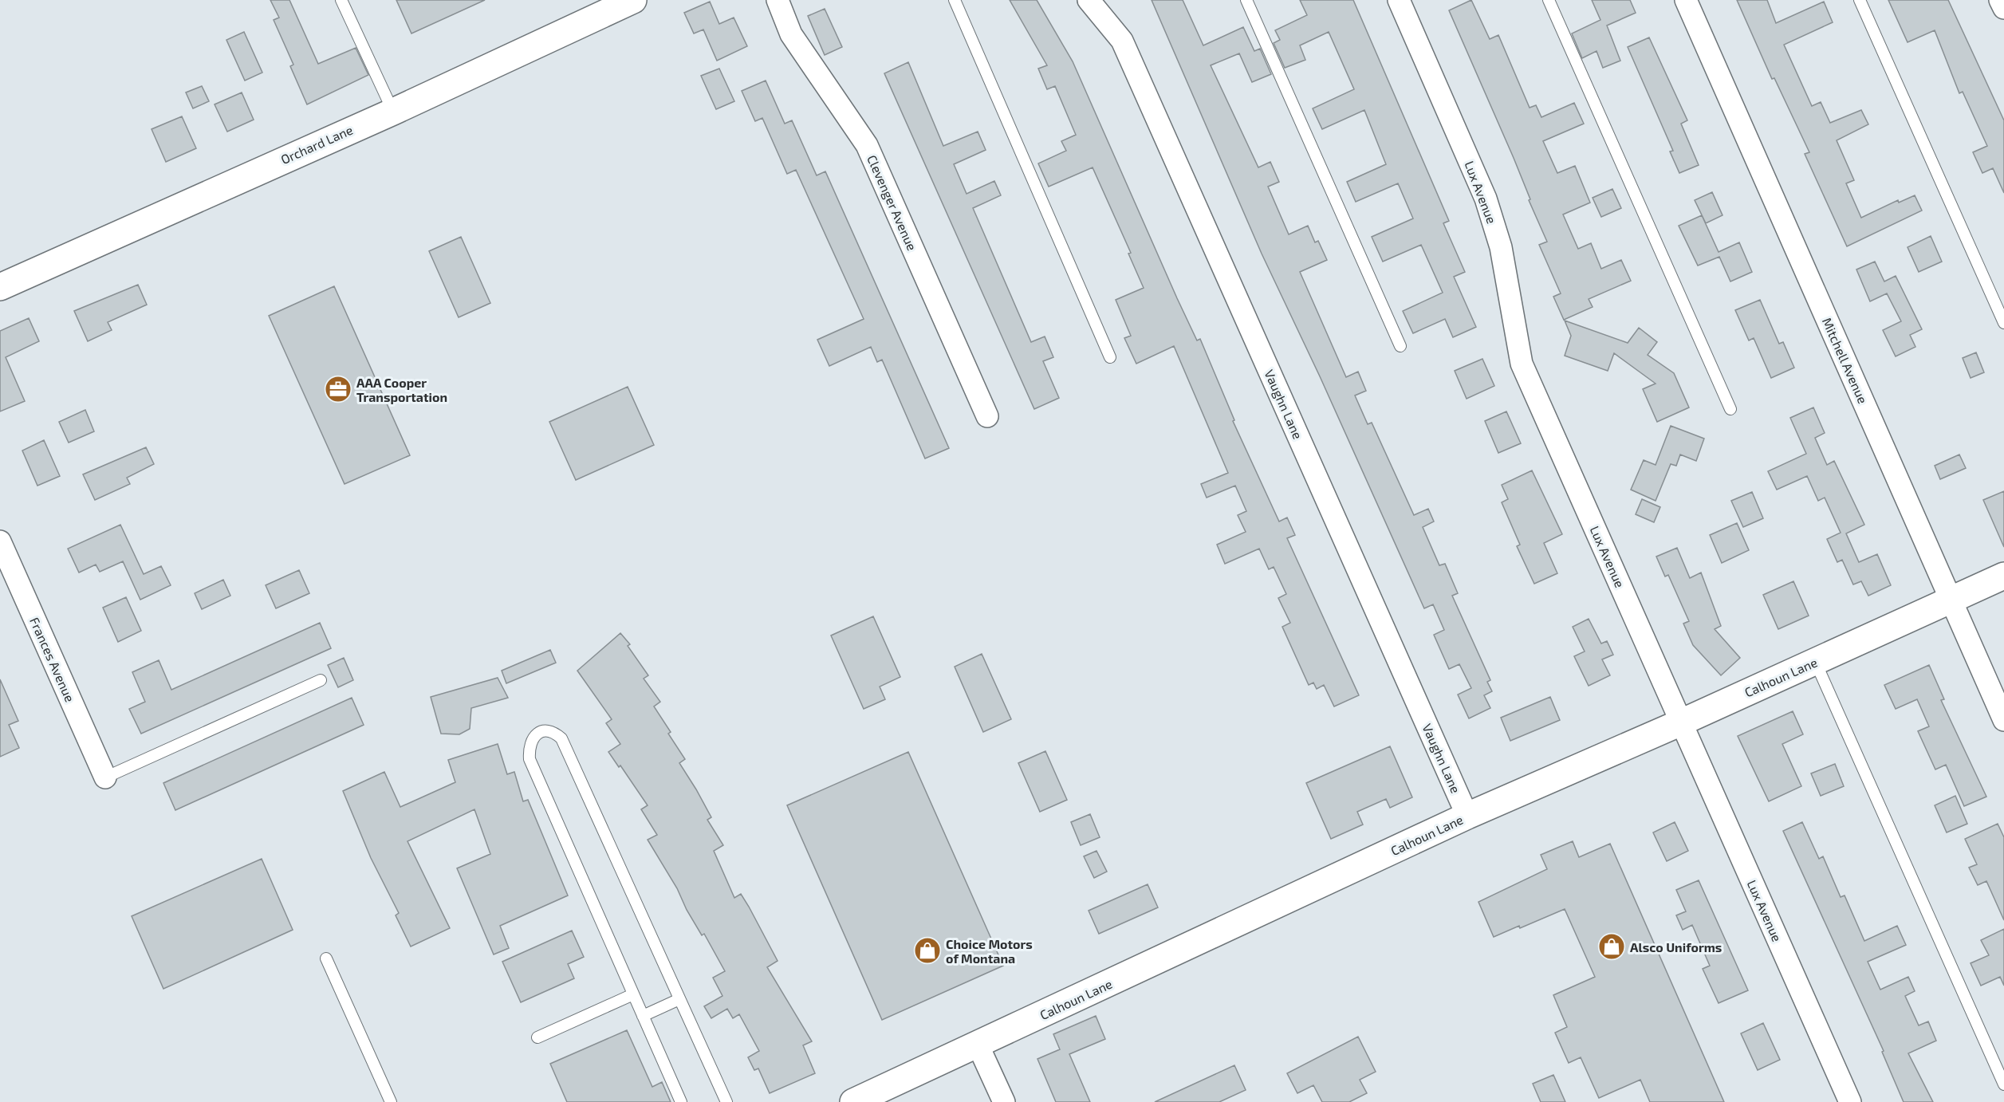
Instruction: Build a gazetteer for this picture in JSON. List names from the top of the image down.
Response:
{
  "streets": {
    "street": [
      "Orchard Lane",
      "Lux Avenue",
      "Clevenger Avenue",
      "Mitchell Avenue",
      "Vaughn Lane",
      "Frances Avenue",
      "Calhoun Lane"
    ]
  },
  "crossings": [
    ["Lux Avenue", "Calhoun Lane"],
    ["Mitchell Avenue", "Calhoun Lane"],
    ["Vaughn Lane", "Calhoun Lane"]
  ],
  "places": {
    "office": ["AAA Cooper Transportation"],
    "shop": ["Alsco Uniforms", "Choice Motors of Montana"]
  }
}
